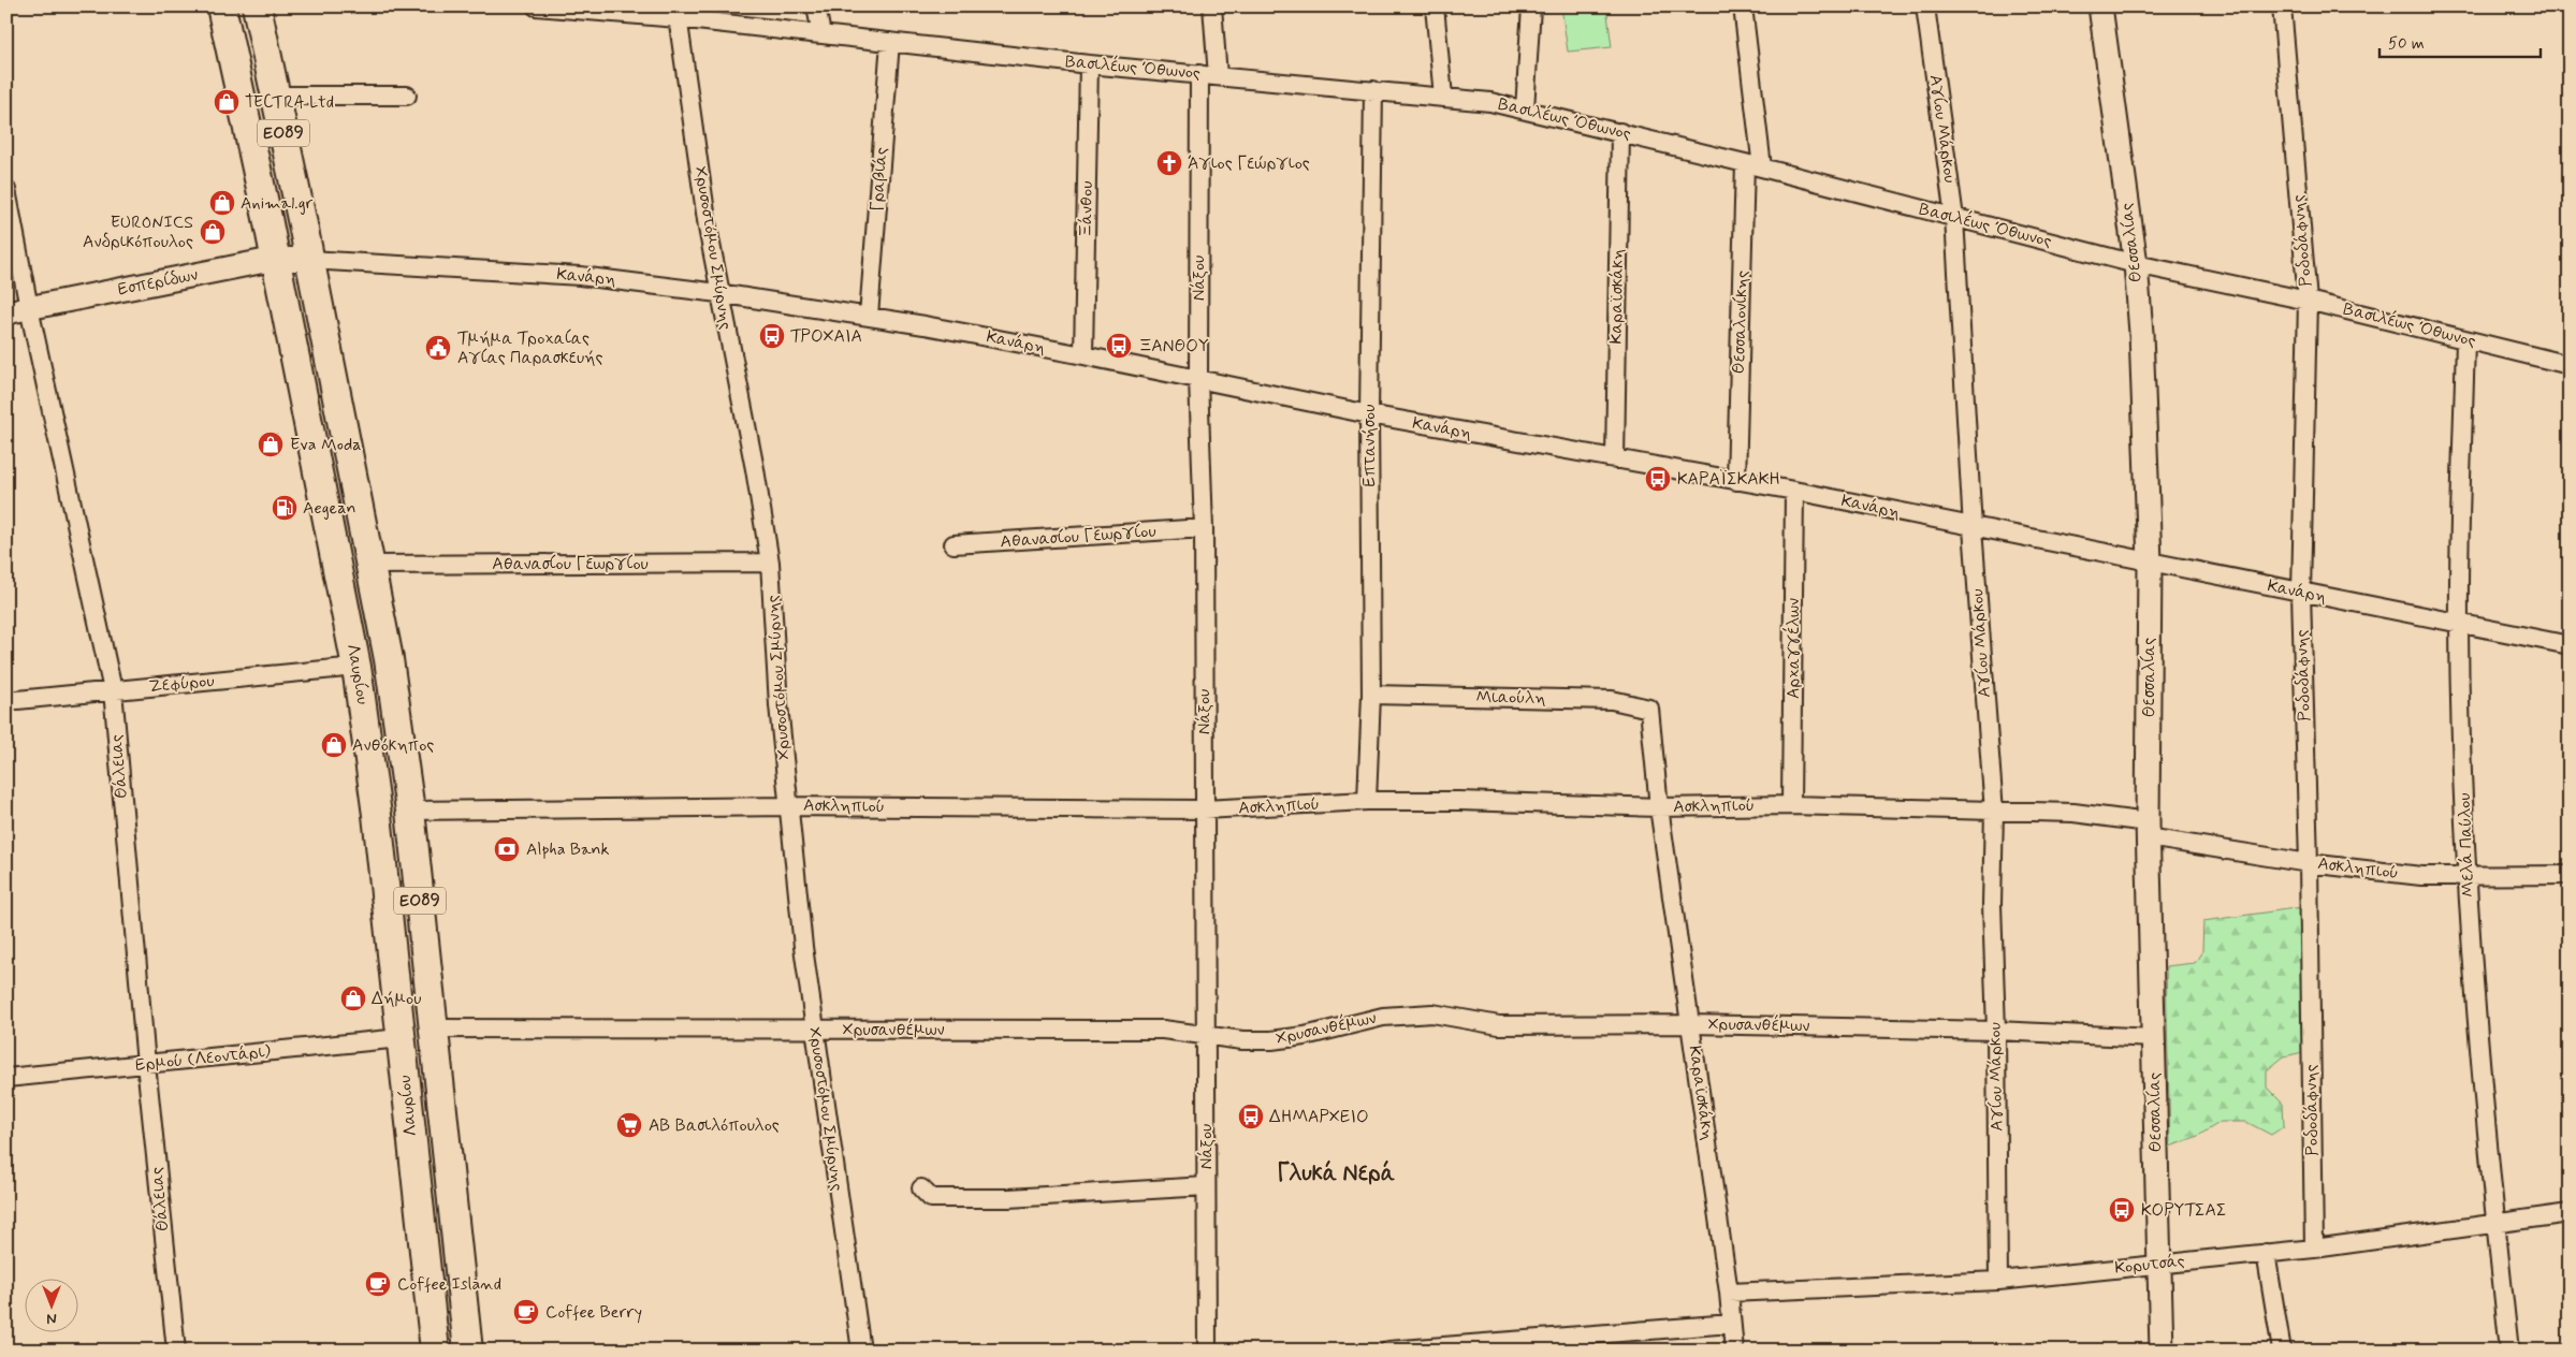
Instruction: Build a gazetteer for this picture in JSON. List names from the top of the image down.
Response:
{
  "streets": {
    "main road": ["ΕΟ89", "Λαυρίου"],
    "street": [
      "Βασιλέως Όθωνος",
      "Αγίου Μάρκου",
      "Γραβιάς",
      "Ξάνθου",
      "Ροδοδάφνης",
      "Θεσσαλίας",
      "Χρυσοστόμου Σμύρνης",
      "Κανάρη",
      "Νάξου",
      "Εσπερίδων",
      "Καραϊσκάκη",
      "Θεσσαλονίκης",
      "Επτανήσου",
      "Αθανασίου Γεωργίου",
      "Αρχαγγέλων",
      "Ζεφύρου",
      "Μιαούλη",
      "Θάλειας",
      "Ασκληπιού",
      "Μελά Παύλου",
      "Χρυσανθέμων",
      "Ερμού (Λεοντάρι)",
      "Κορυτσάς"
    ]
  },
  "crossings": [
    ["Βασιλέως Όθωνος", "Αγίου Μάρκου"],
    ["Βασιλέως Όθωνος", "Γραβιάς"],
    ["Βασιλέως Όθωνος", "Ξάνθου"],
    ["Βασιλέως Όθωνος", "Ροδοδάφνης"],
    ["Βασιλέως Όθωνος", "Θεσσαλίας"],
    ["Βασιλέως Όθωνος", "Χρυσοστόμου Σμύρνης"],
    ["Βασιλέως Όθωνος", "Νάξου"],
    ["Βασιλέως Όθωνος", "Καραϊσκάκη"],
    ["Βασιλέως Όθωνος", "Θεσσαλονίκης"],
    ["Βασιλέως Όθωνος", "Επτανήσου"],
    ["Βασιλέως Όθωνος", "Μελά Παύλου"],
    ["Αγίου Μάρκου", "Κανάρη"],
    ["Αγίου Μάρκου", "Ασκληπιού"],
    ["Αγίου Μάρκου", "Χρυσανθέμων"],
    ["Αγίου Μάρκου", "Κορυτσάς"],
    ["Γραβιάς", "Κανάρη"],
    ["Ξάνθου", "Κανάρη"],
    ["Ροδοδάφνης", "Κανάρη"],
    ["Ροδοδάφνης", "Ασκληπιού"],
    ["Ροδοδάφνης", "Κορυτσάς"],
    ["Θεσσαλίας", "Κανάρη"],
    ["Θεσσαλίας", "Ασκληπιού"],
    ["Θεσσαλίας", "Χρυσανθέμων"],
    ["Θεσσαλίας", "Κορυτσάς"],
    ["Χρυσοστόμου Σμύρνης", "Κανάρη"],
    ["Χρυσοστόμου Σμύρνης", "Αθανασίου Γεωργίου"],
    ["Χρυσοστόμου Σμύρνης", "Ασκληπιού"],
    ["Χρυσοστόμου Σμύρνης", "Χρυσανθέμων"],
    ["Κανάρη", "Νάξου"],
    ["Κανάρη", "Εσπερίδων"],
    ["Κανάρη", "Καραϊσκάκη"],
    ["Κανάρη", "Θεσσαλονίκης"],
    ["Κανάρη", "Επτανήσου"],
    ["Κανάρη", "Αρχαγγέλων"],
    ["Κανάρη", "Λαυρίου"],
    ["Κανάρη", "Μελά Παύλου"],
    ["Νάξου", "Αθανασίου Γεωργίου"],
    ["Νάξου", "Ασκληπιού"],
    ["Νάξου", "Χρυσανθέμων"],
    ["Εσπερίδων", "Λαυρίου"],
    ["Εσπερίδων", "Θάλειας"],
    ["Καραϊσκάκη", "Μιαούλη"],
    ["Καραϊσκάκη", "Ασκληπιού"],
    ["Καραϊσκάκη", "Χρυσανθέμων"],
    ["Καραϊσκάκη", "Κορυτσάς"],
    ["Επτανήσου", "Μιαούλη"],
    ["Επτανήσου", "Ασκληπιού"],
    ["Αθανασίου Γεωργίου", "Λαυρίου"],
    ["Αρχαγγέλων", "Ασκληπιού"],
    ["Λαυρίου", "Ζεφύρου"],
    ["Λαυρίου", "Ασκληπιού"],
    ["Λαυρίου", "Χρυσανθέμων"],
    ["Λαυρίου", "Ερμού (Λεοντάρι)"],
    ["Ζεφύρου", "Θάλειας"],
    ["Θάλειας", "Ερμού (Λεοντάρι)"],
    ["Ασκληπιού", "Μελά Παύλου"],
    ["Μελά Παύλου", "Κορυτσάς"]
  ],
  "districts": ["Γλυκά Νερά"],
  "places": {
    "shop": [
      "TECTRA Ltd",
      "Animal.gr",
      "EURONICS Ανδρικόπουλος",
      "Eva Moda",
      "Ανθόκηπος",
      "Δήμου"
    ],
    "church": ["Άγιος Γεώργιος"],
    "bus stop": [
      "ΤΡΟΧΑΙΑ",
      "ΞΑΝΘΟΥ",
      "ΚΑΡΑΪΣΚΑΚΗ",
      "ΔΗΜΑΡΧΕΙΟ",
      "ΚΟΡΥΤΣΑΣ"
    ],
    "public building": ["Τμήμα Τροχαίας Αγίας Παρασκευής"],
    "fuel station": ["Aegean"],
    "bank": ["Alpha Bank"],
    "supermarket": ["ΑΒ Βασιλόπουλος"],
    "cafe": ["Coffee Island", "Coffee Berry"]
  },
  "scale_bar": "50 m",
  "north": "bottom"
}
